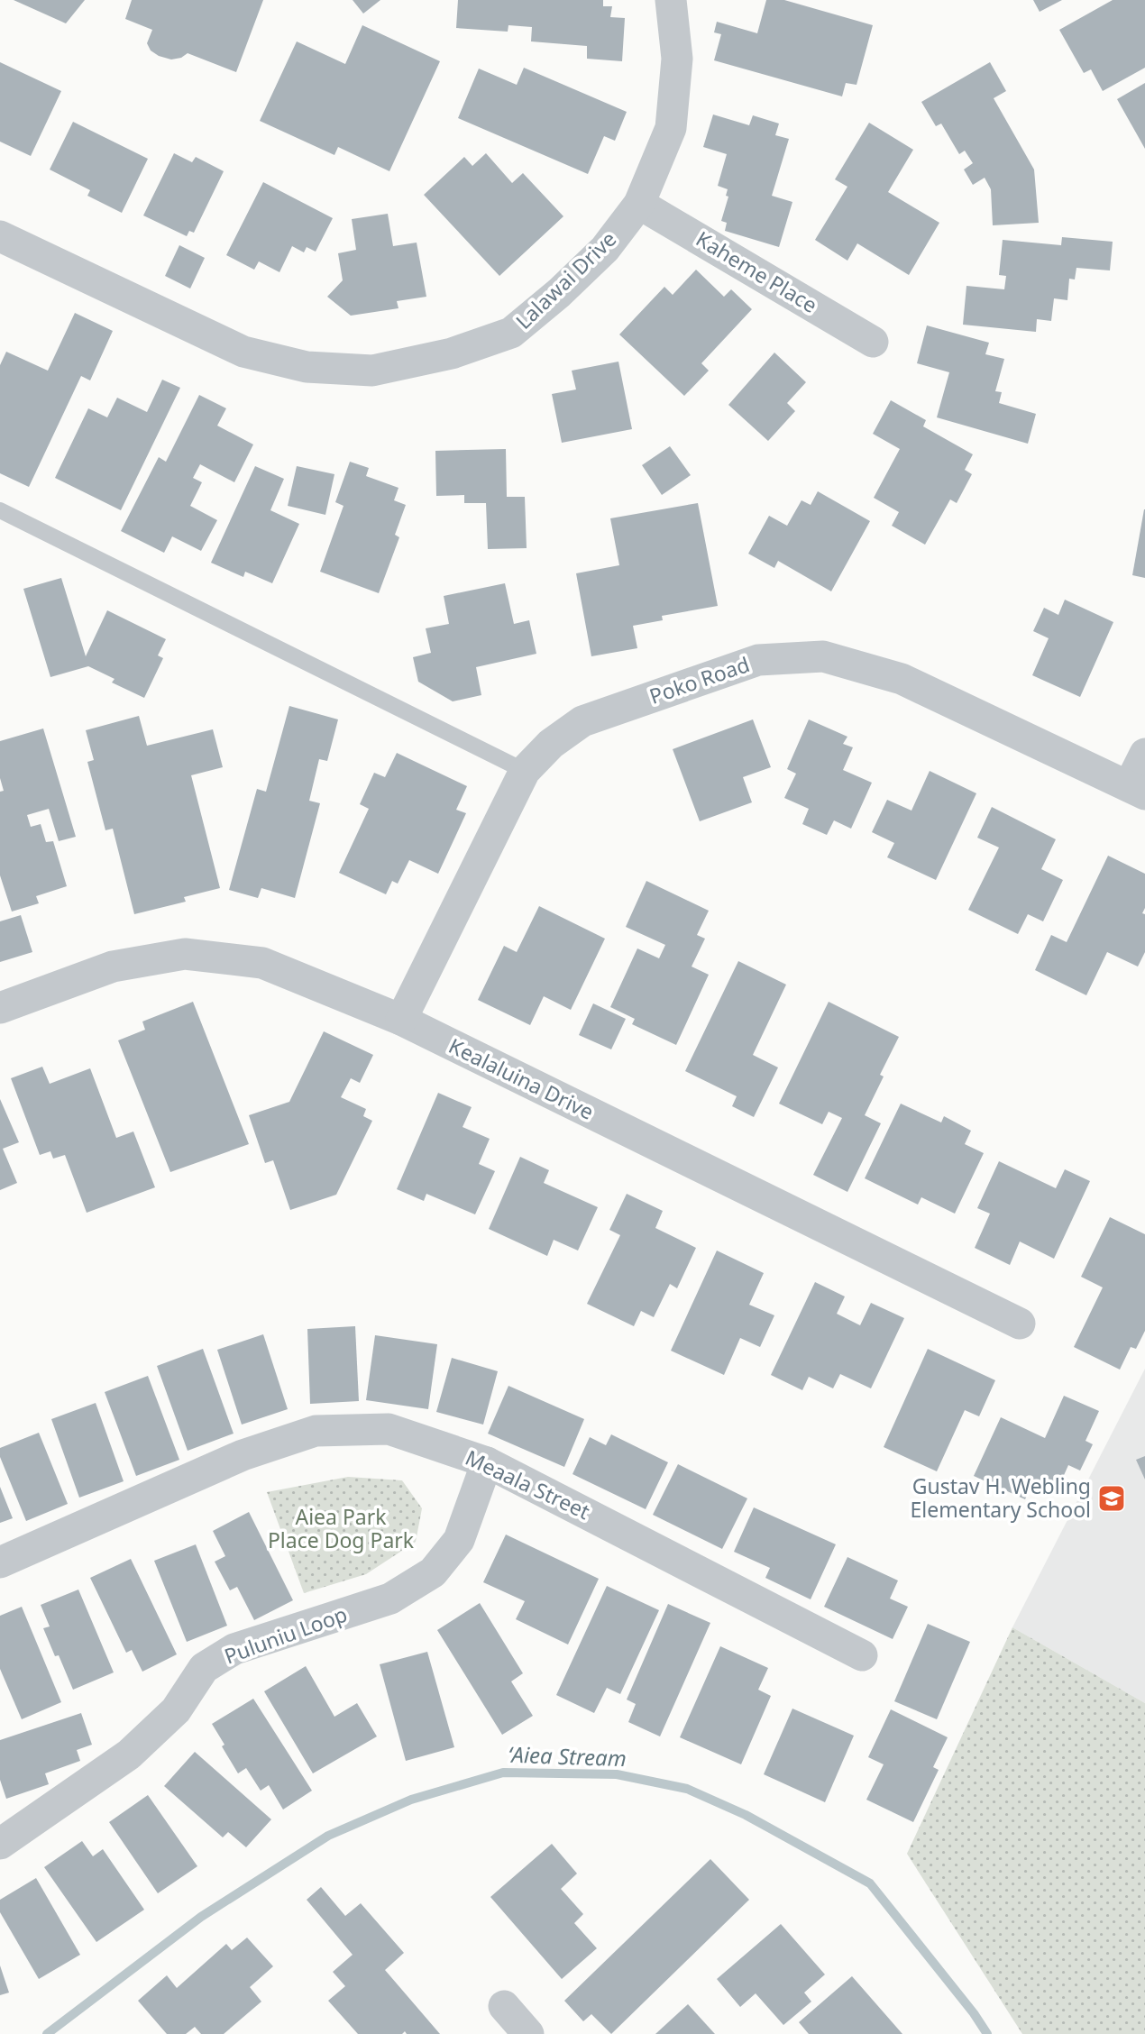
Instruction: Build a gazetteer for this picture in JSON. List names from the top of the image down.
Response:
{
  "streets": {
    "street": [
      "Kaheme Place",
      "Lalawai Drive",
      "Poko Road",
      "Kealaluina Drive",
      "Meaala Street",
      "Puluniu Loop"
    ]
  },
  "crossings": [
    ["Kaheme Place", "Lalawai Drive"],
    ["Poko Road", "Kealaluina Drive"],
    ["Meaala Street", "Puluniu Loop"]
  ],
  "water": ["ʻAiea Stream"],
  "parks": ["Aiea Park Place Dog Park"],
  "places": {
    "school or university": ["Gustav H. Webling Elementary School"]
  }
}
